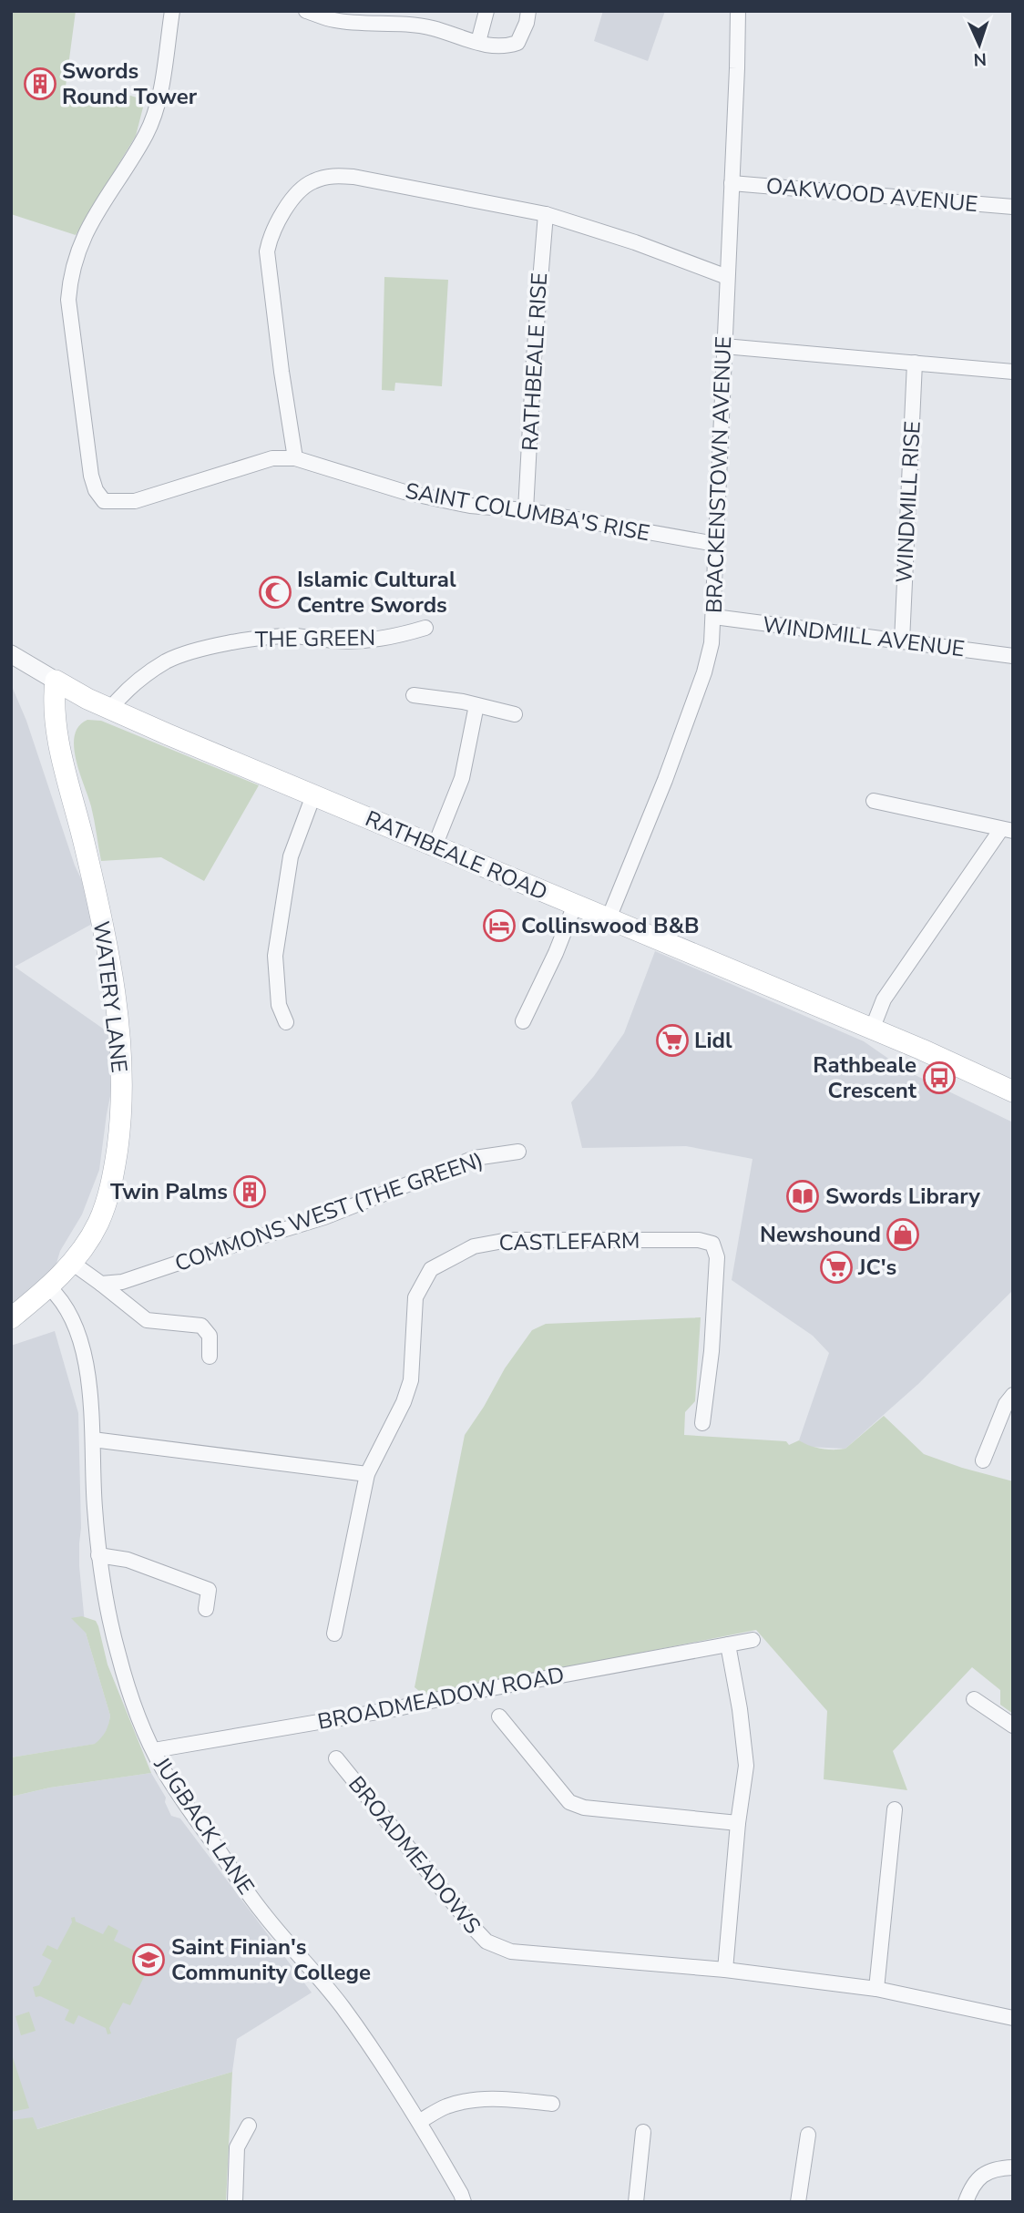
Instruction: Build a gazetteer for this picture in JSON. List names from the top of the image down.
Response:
{
  "streets": {
    "main road": ["RATHBEALE ROAD", "WATERY LANE"],
    "street": [
      "OAKWOOD AVENUE",
      "RATHBEALE RISE",
      "BRACKENSTOWN AVENUE",
      "WINDMILL RISE",
      "SAINT COLUMBA'S RISE",
      "WINDMILL AVENUE",
      "THE GREEN",
      "COMMONS WEST (THE GREEN)",
      "CASTLEFARM",
      "BROADMEADOW ROAD",
      "JUGBACK LANE",
      "BROADMEADOWS"
    ]
  },
  "crossings": [
    ["OAKWOOD AVENUE", "BRACKENSTOWN AVENUE"],
    ["RATHBEALE RISE", "SAINT COLUMBA'S RISE"],
    ["BRACKENSTOWN AVENUE", "SAINT COLUMBA'S RISE"],
    ["BRACKENSTOWN AVENUE", "WINDMILL AVENUE"],
    ["BRACKENSTOWN AVENUE", "RATHBEALE ROAD"],
    ["WINDMILL RISE", "WINDMILL AVENUE"],
    ["THE GREEN", "RATHBEALE ROAD"],
    ["RATHBEALE ROAD", "WATERY LANE"],
    ["WATERY LANE", "JUGBACK LANE"],
    ["BROADMEADOW ROAD", "JUGBACK LANE"]
  ],
  "places": {
    "building": ["Swords Round Tower", "Twin Palms"],
    "mosque": ["Islamic Cultural Centre Swords"],
    "hotel": ["Collinswood B&B"],
    "supermarket": ["Lidl", "JC's"],
    "bus stop": ["Rathbeale Crescent"],
    "library": ["Swords Library"],
    "shop": ["Newshound"],
    "school or university": ["Saint Finian's Community College"]
  },
  "north": "bottom"
}
